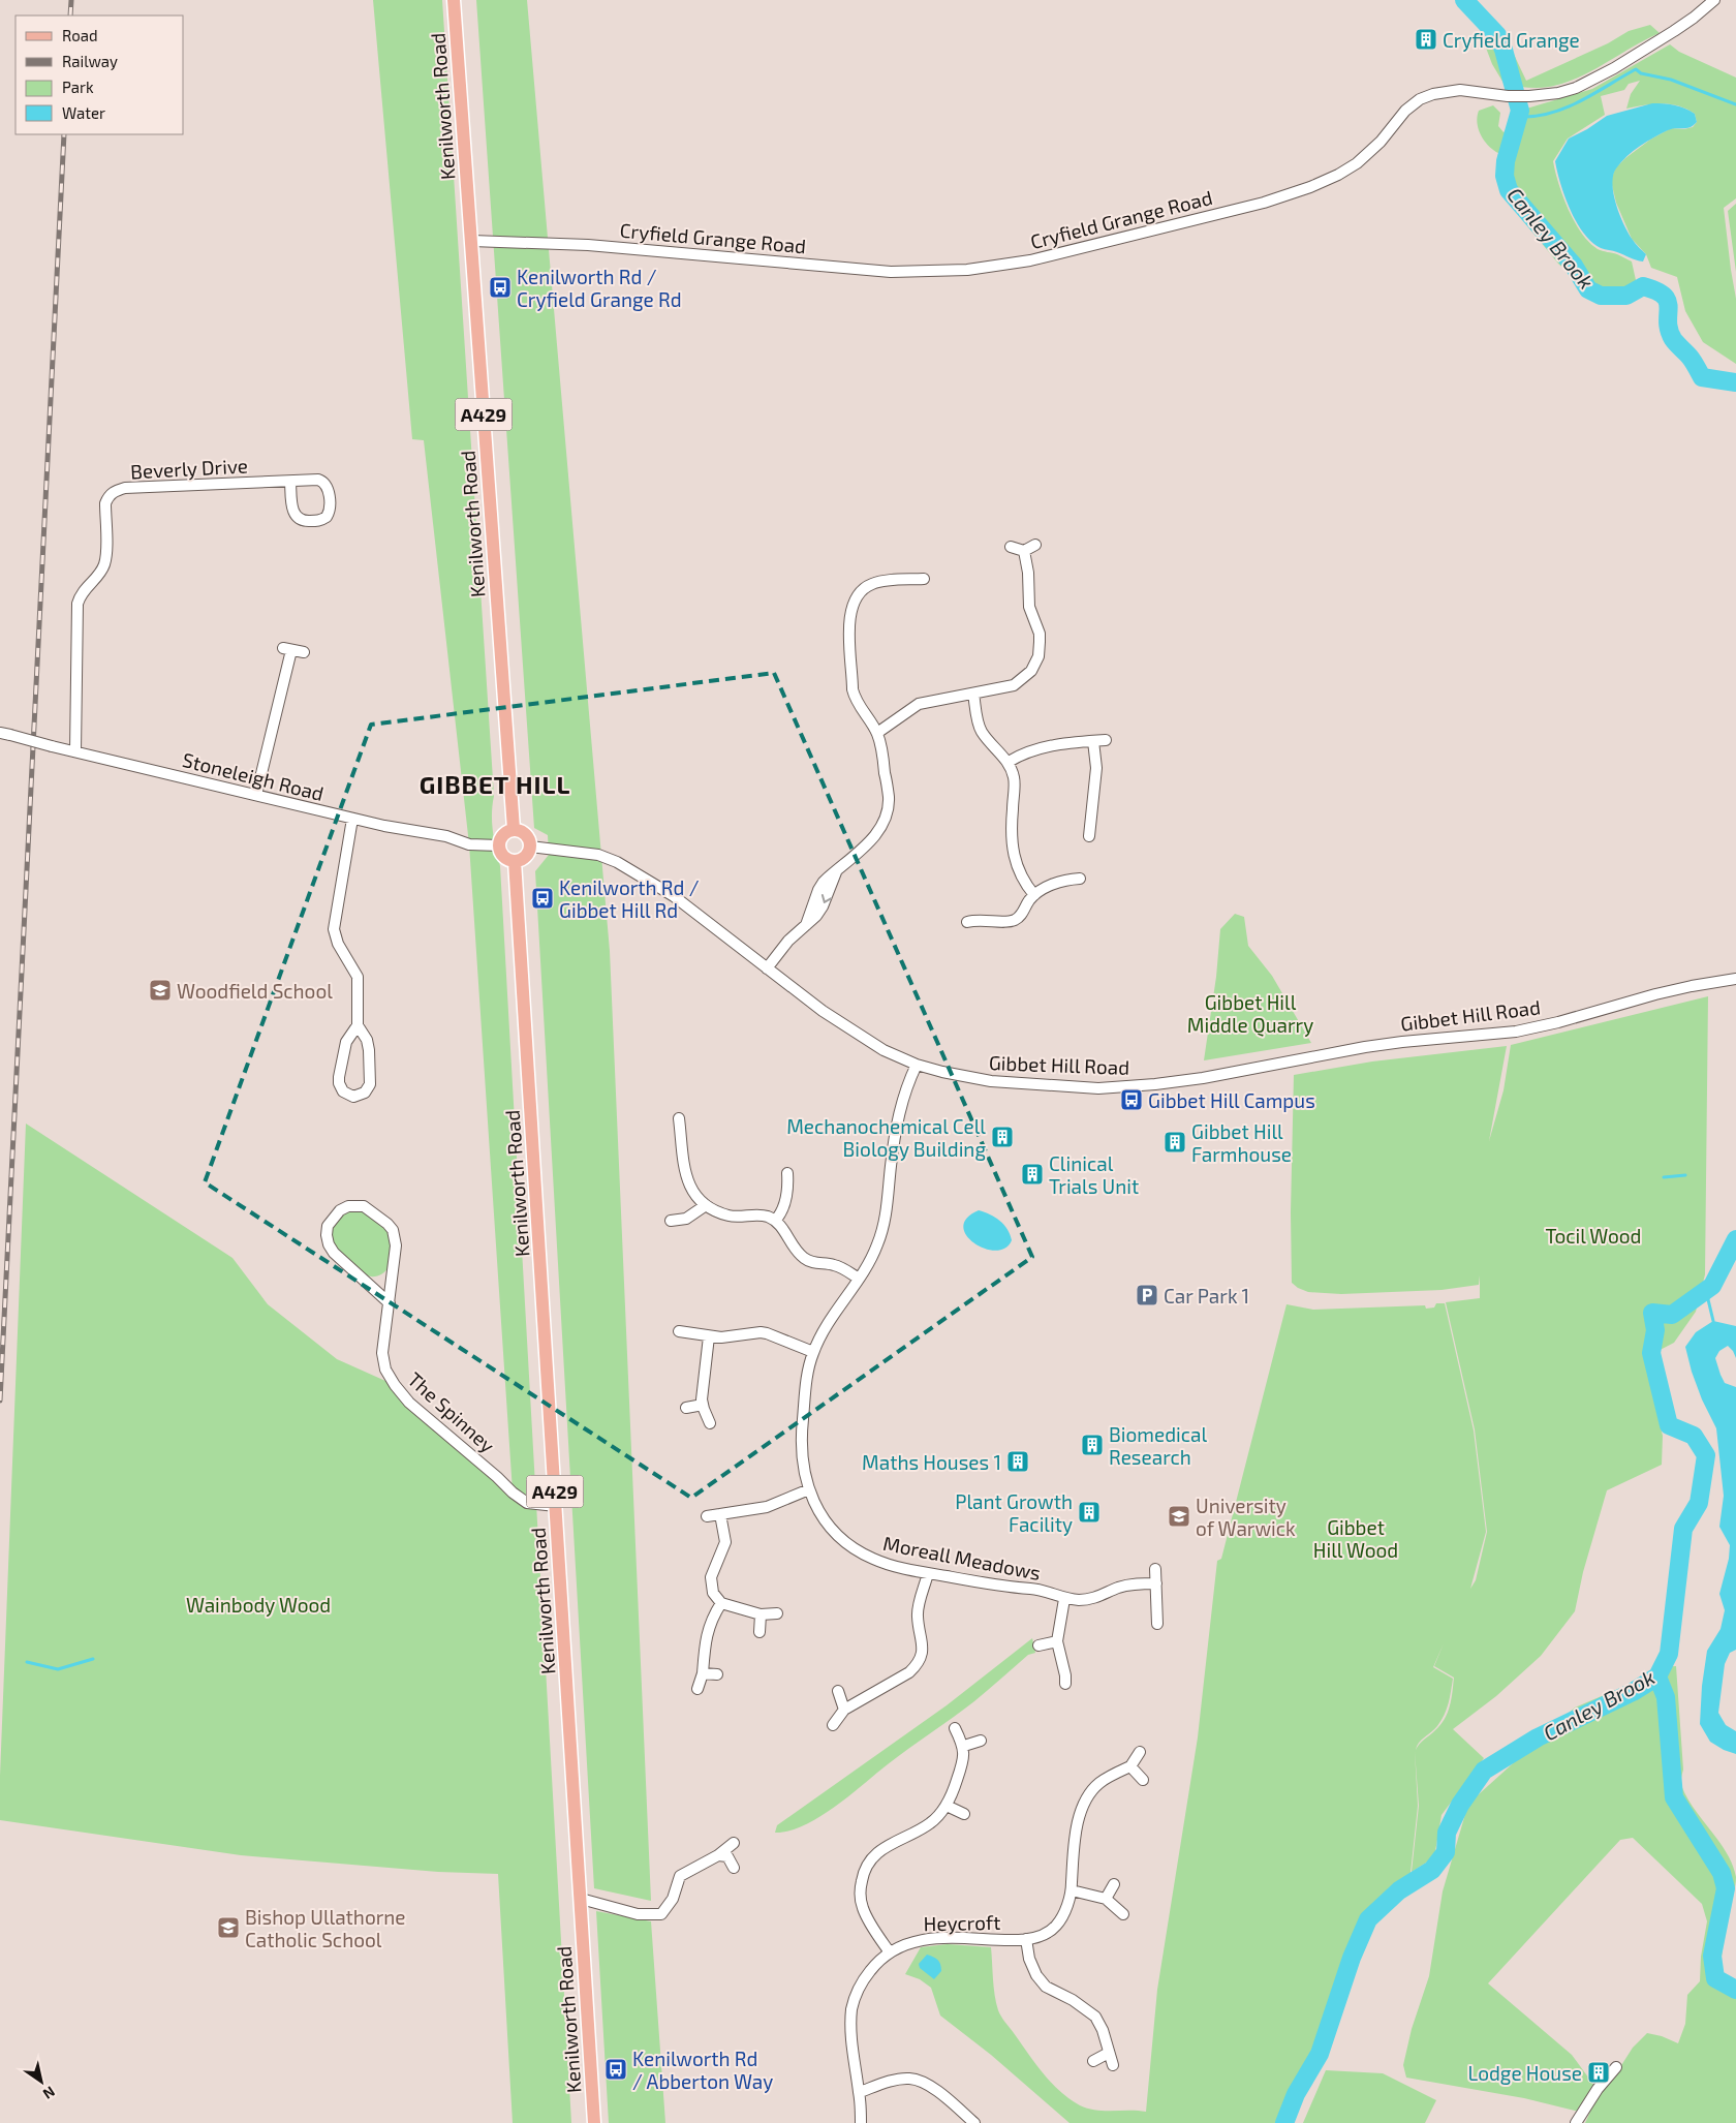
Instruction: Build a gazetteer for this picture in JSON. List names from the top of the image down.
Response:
{
  "streets": {
    "main road": ["Kenilworth Road", "A429"],
    "street": [
      "Cryfield Grange Road",
      "Beverly Drive",
      "Stoneleigh Road",
      "Gibbet Hill Road",
      "The Spinney",
      "Moreall Meadows",
      "Heycroft"
    ]
  },
  "crossings": [
    ["Kenilworth Road", "Cryfield Grange Road"],
    ["Kenilworth Road", "Stoneleigh Road"],
    ["Kenilworth Road", "Gibbet Hill Road"],
    ["Kenilworth Road", "The Spinney"],
    ["Beverly Drive", "Stoneleigh Road"],
    ["Stoneleigh Road", "Gibbet Hill Road"],
    ["Gibbet Hill Road", "Moreall Meadows"]
  ],
  "districts": ["GIBBET HILL"],
  "water": ["Canley Brook"],
  "parks": [
    "Gibbet Hill Middle Quarry",
    "Tocil Wood",
    "Gibbet Hill Wood",
    "Wainbody Wood"
  ],
  "places": {
    "building": [
      "Cryfield Grange",
      "Mechanochemical Cell Biology Building",
      "Gibbet Hill Farmhouse",
      "Clinical Trials Unit",
      "Biomedical Research",
      "Maths Houses 1",
      "Plant Growth Facility",
      "Lodge House"
    ],
    "bus stop": [
      "Kenilworth Rd / Cryfield Grange Rd",
      "Kenilworth Rd / Gibbet Hill Rd",
      "Gibbet Hill Campus",
      "Kenilworth Rd / Abberton Way"
    ],
    "school or university": ["Woodfield School", "University of Warwick", "Bishop Ullathorne Catholic School"],
    "parking": ["Car Park 1"]
  },
  "legend": [
    "Road",
    "Railway",
    "Park",
    "Water"
  ],
  "north": "bottom right"
}
